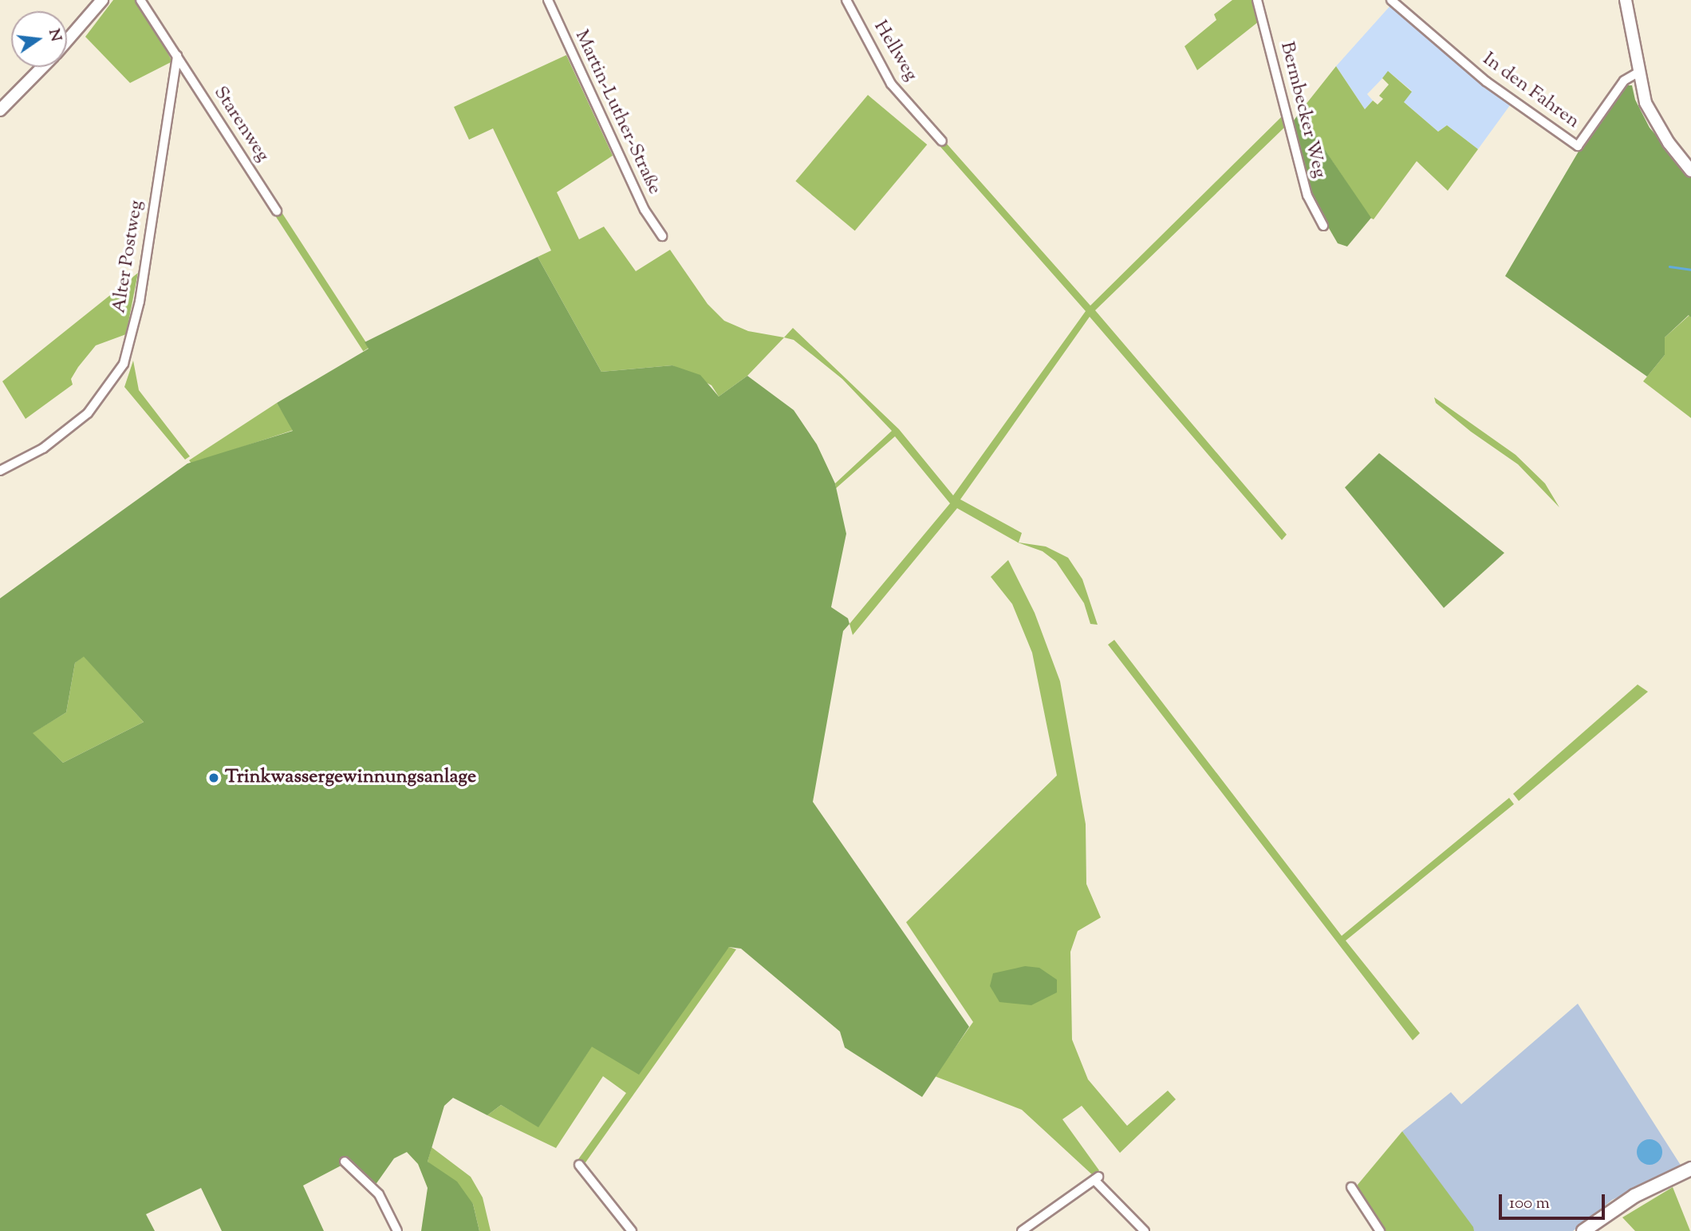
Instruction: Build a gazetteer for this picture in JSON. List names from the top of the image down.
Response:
{
  "streets": {
    "street": [
      "Hellweg",
      "In den Fahren",
      "Bermbecker Weg",
      "Martin-Luther-Straße",
      "Starenweg",
      "Alter Postweg"
    ]
  },
  "crossings": [
    ["Starenweg", "Alter Postweg"]
  ],
  "places": ["Trinkwassergewinnungsanlage"],
  "scale_bar": "100 m",
  "north": "right"
}
